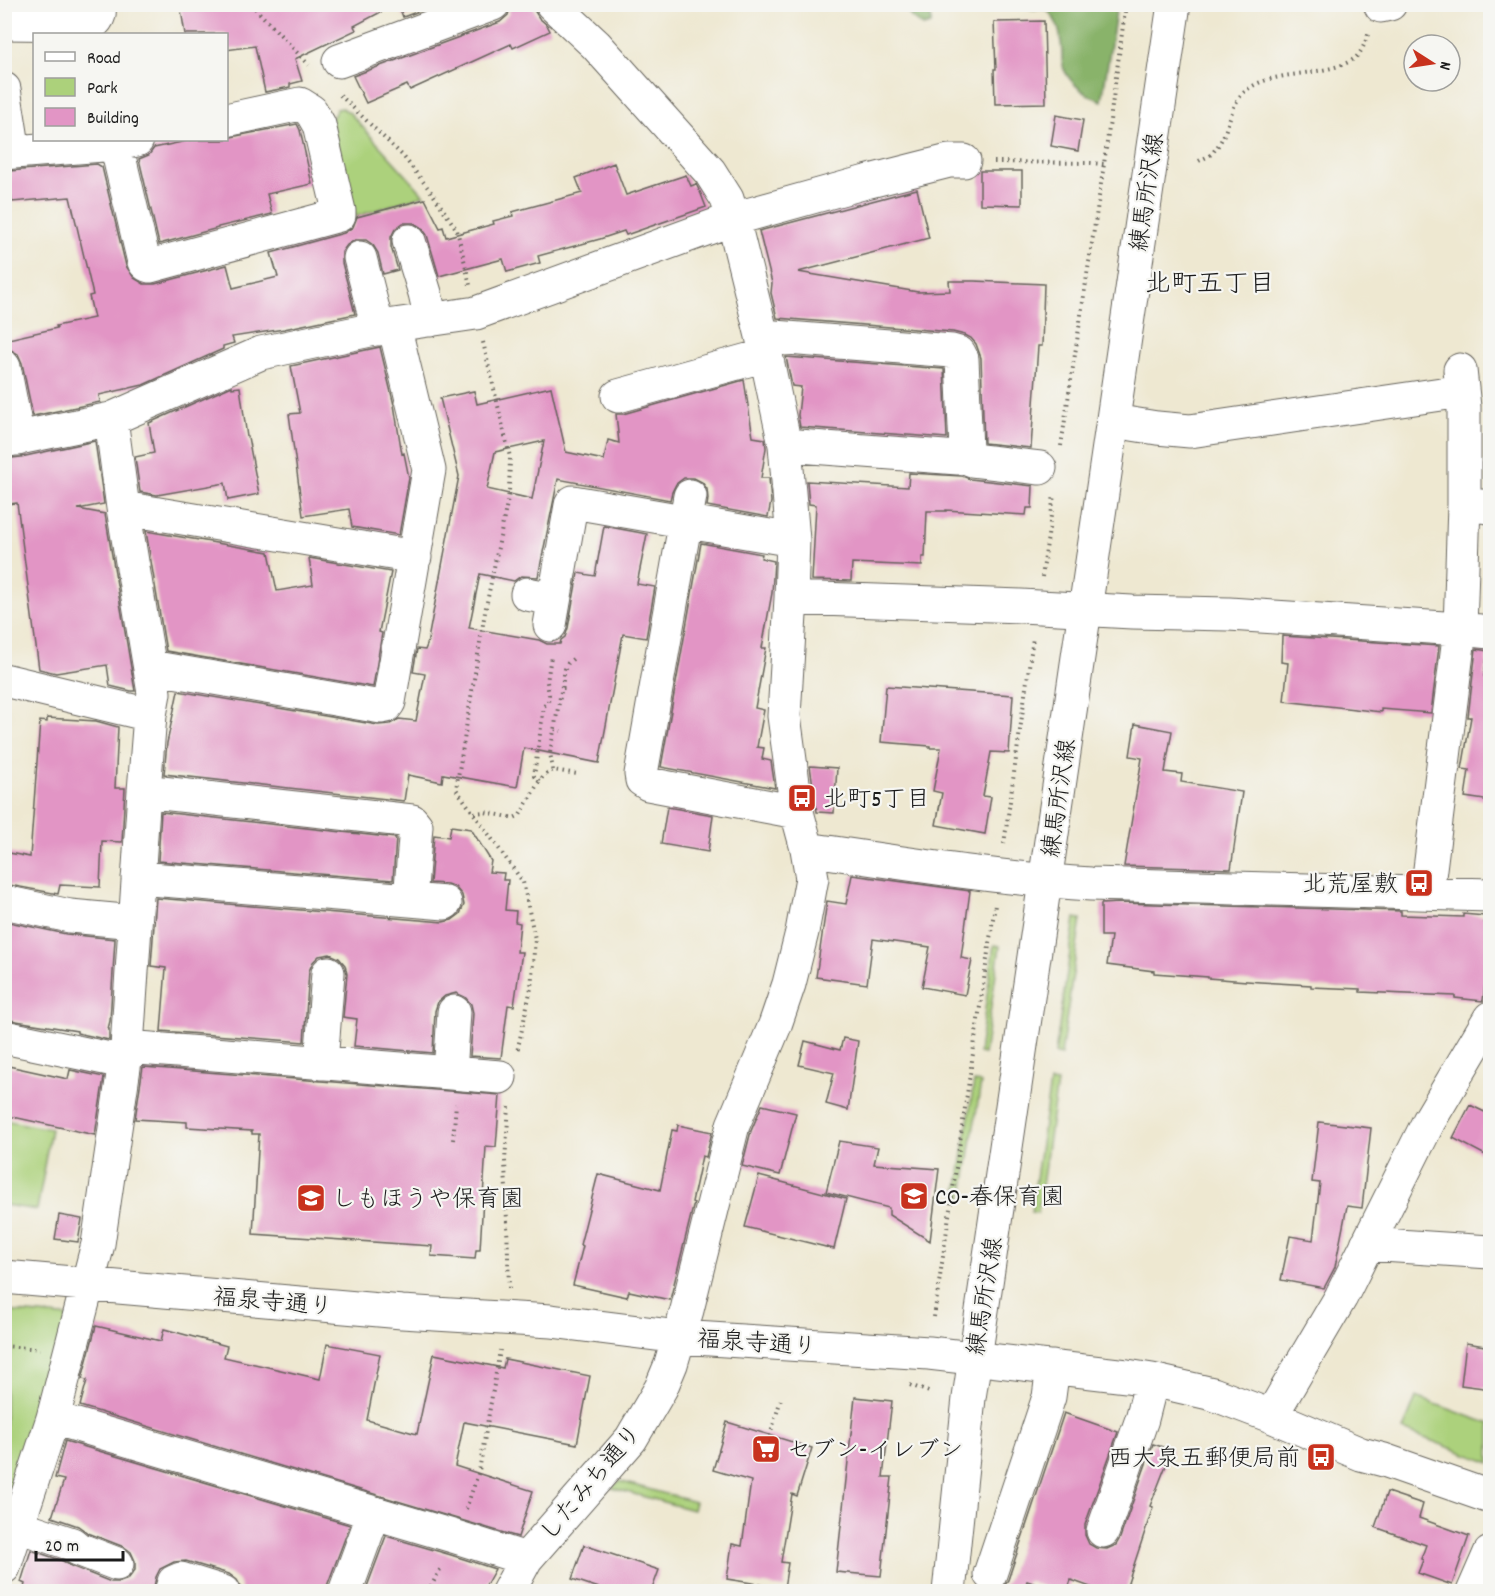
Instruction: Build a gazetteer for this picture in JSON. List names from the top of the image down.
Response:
{
  "streets": {
    "street": ["練馬所沢線", "福泉寺通り", "したみち通り"]
  },
  "crossings": [
    ["練馬所沢線", "福泉寺通り"],
    ["福泉寺通り", "したみち通り"]
  ],
  "districts": ["北町五丁目"],
  "places": {
    "bus stop": ["北町5丁目", "北荒屋敷", "西大泉五郵便局前"],
    "school or university": ["CO-春保育園", "しもほうや保育園"],
    "supermarket": ["セブン-イレブン"]
  },
  "legend": ["Road", "Park", "Building"],
  "scale_bar": "20 m",
  "north": "right"
}
